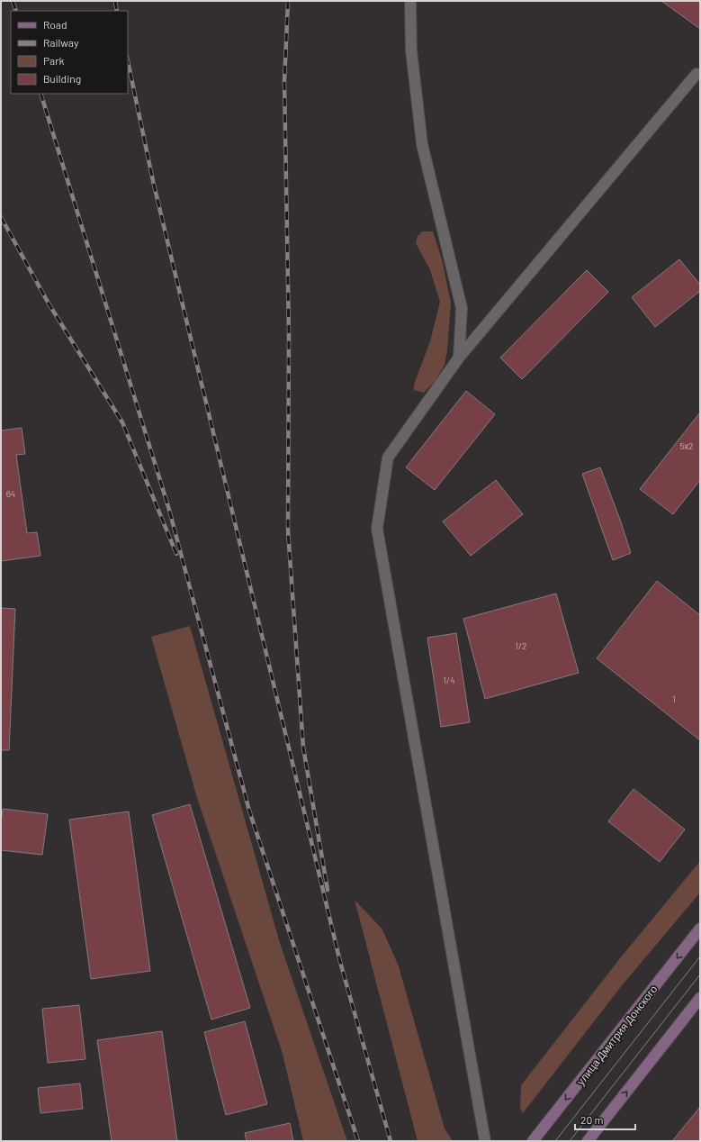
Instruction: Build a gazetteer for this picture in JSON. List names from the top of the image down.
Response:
{
  "streets": {
    "street": ["улица Дмитрия Донского"]
  },
  "house_numbers": [
    "5к2",
    "64",
    "1/2",
    "1/4",
    "1"
  ],
  "legend": [
    "Road",
    "Railway",
    "Park",
    "Building"
  ],
  "scale_bar": "20 m"
}
